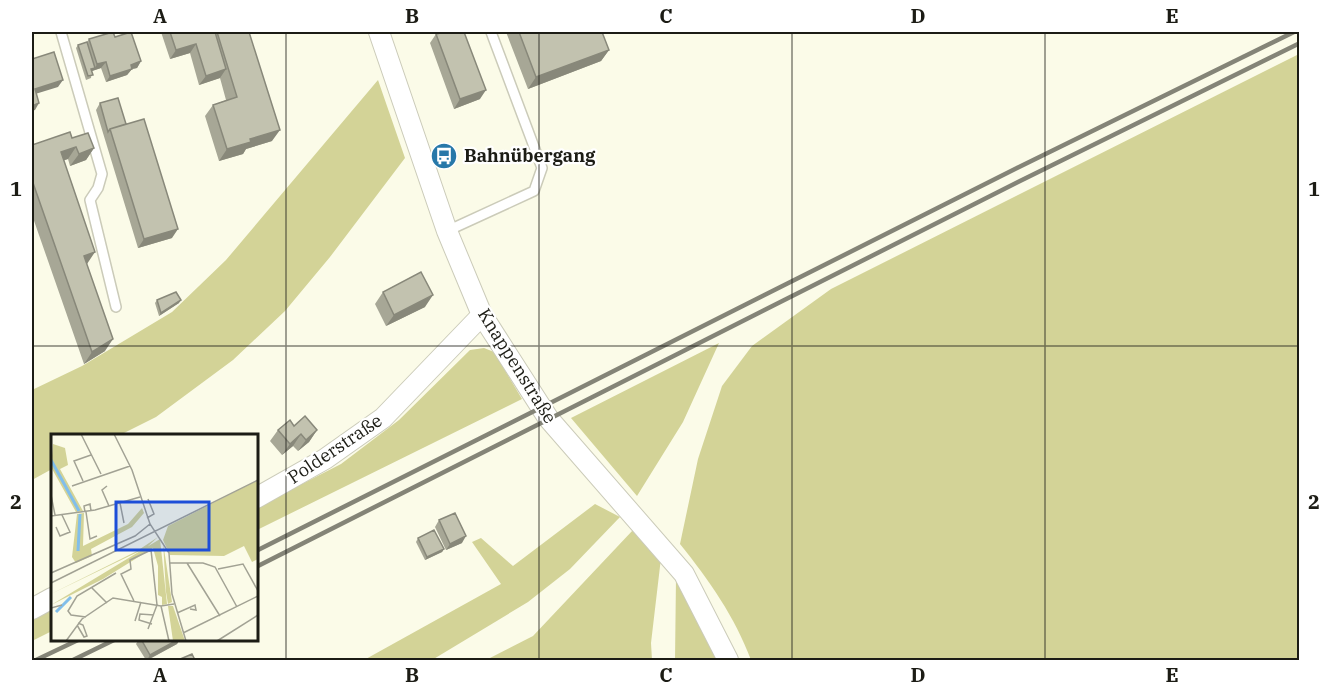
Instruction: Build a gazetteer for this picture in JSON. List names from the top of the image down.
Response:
{
  "streets": {
    "street": ["Knappenstraße", "Polderstraße"]
  },
  "crossings": [
    ["Knappenstraße", "Polderstraße"]
  ],
  "places": {
    "bus stop": ["Bahnübergang"]
  },
  "grid": {
    "columns": [
      "A",
      "B",
      "C",
      "D",
      "E"
    ],
    "rows": ["1", "2"]
  }
}
